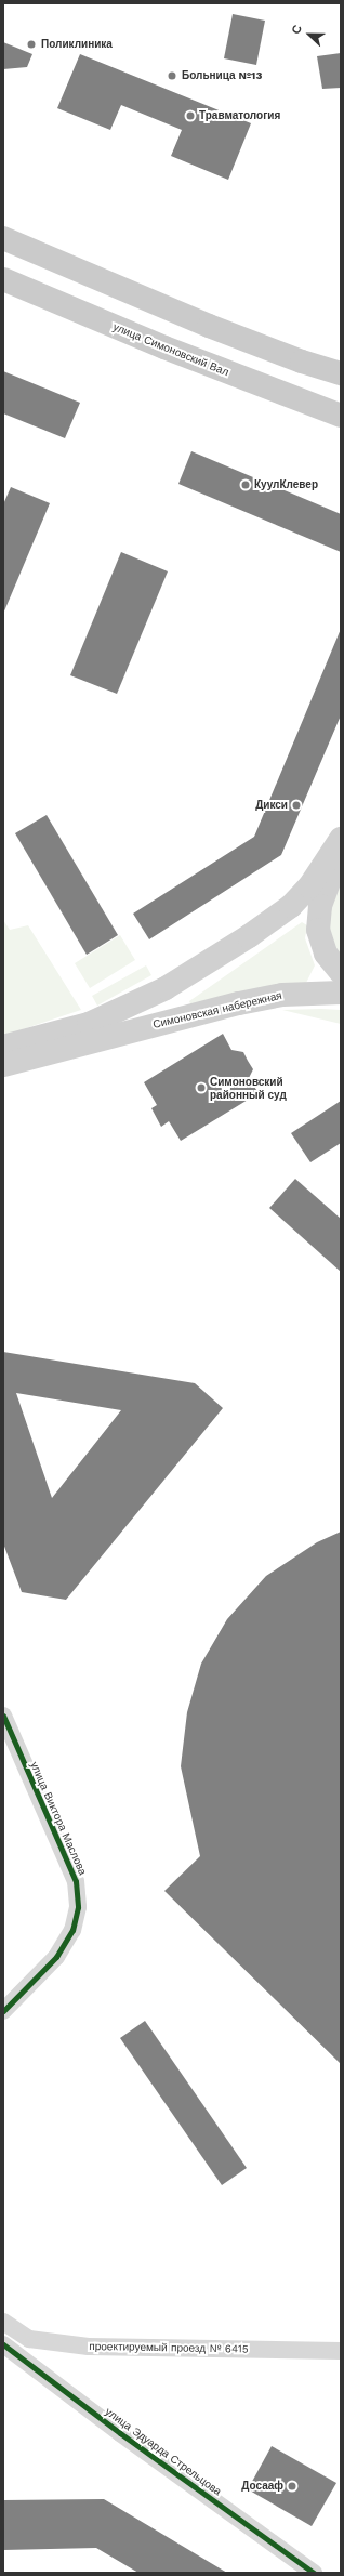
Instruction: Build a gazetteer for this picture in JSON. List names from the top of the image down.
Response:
{
  "streets": {
    "main road": ["улица Симоновский Вал", "Симоновская набережная"],
    "street": ["улица Виктора Маслова", "проектируемый проезд № 6415", "улица Эдуарда Стрельцова"]
  },
  "places": [
    "Поликлиника",
    "Больница №13",
    "Травматология",
    "КуулКлевер",
    "Дикси",
    "Симоновский районный суд",
    "Досааф"
  ],
  "north": "left"
}
